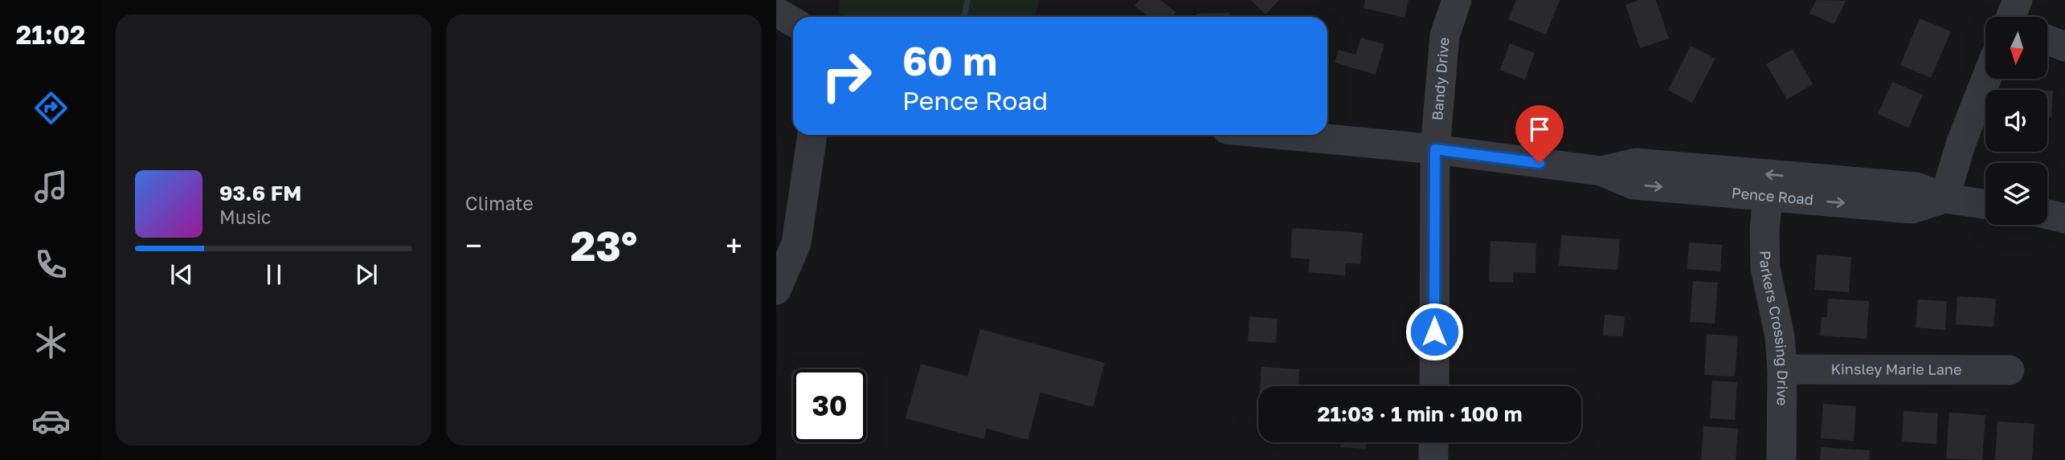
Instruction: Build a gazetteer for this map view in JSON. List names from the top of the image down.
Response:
{
  "streets": {
    "street": [
      "Bandy Drive",
      "Pence Road",
      "Parkers Crossing Drive",
      "Kinsley Marie Lane"
    ]
  },
  "crossings": [
    ["Bandy Drive", "Pence Road"],
    ["Pence Road", "Parkers Crossing Drive"],
    ["Parkers Crossing Drive", "Kinsley Marie Lane"]
  ],
  "north": "bottom",
  "page": {
    "tabs": "21:02",
    "tile": "Climate",
    "turn": ["60 m", "Pence Road"],
    "song": ["93.6 FM", "Music"],
    "heat": ["−", "23°", "+"],
    "limit": "30",
    "trip": "21:03 · 1 min · 100 m"
  }
}
